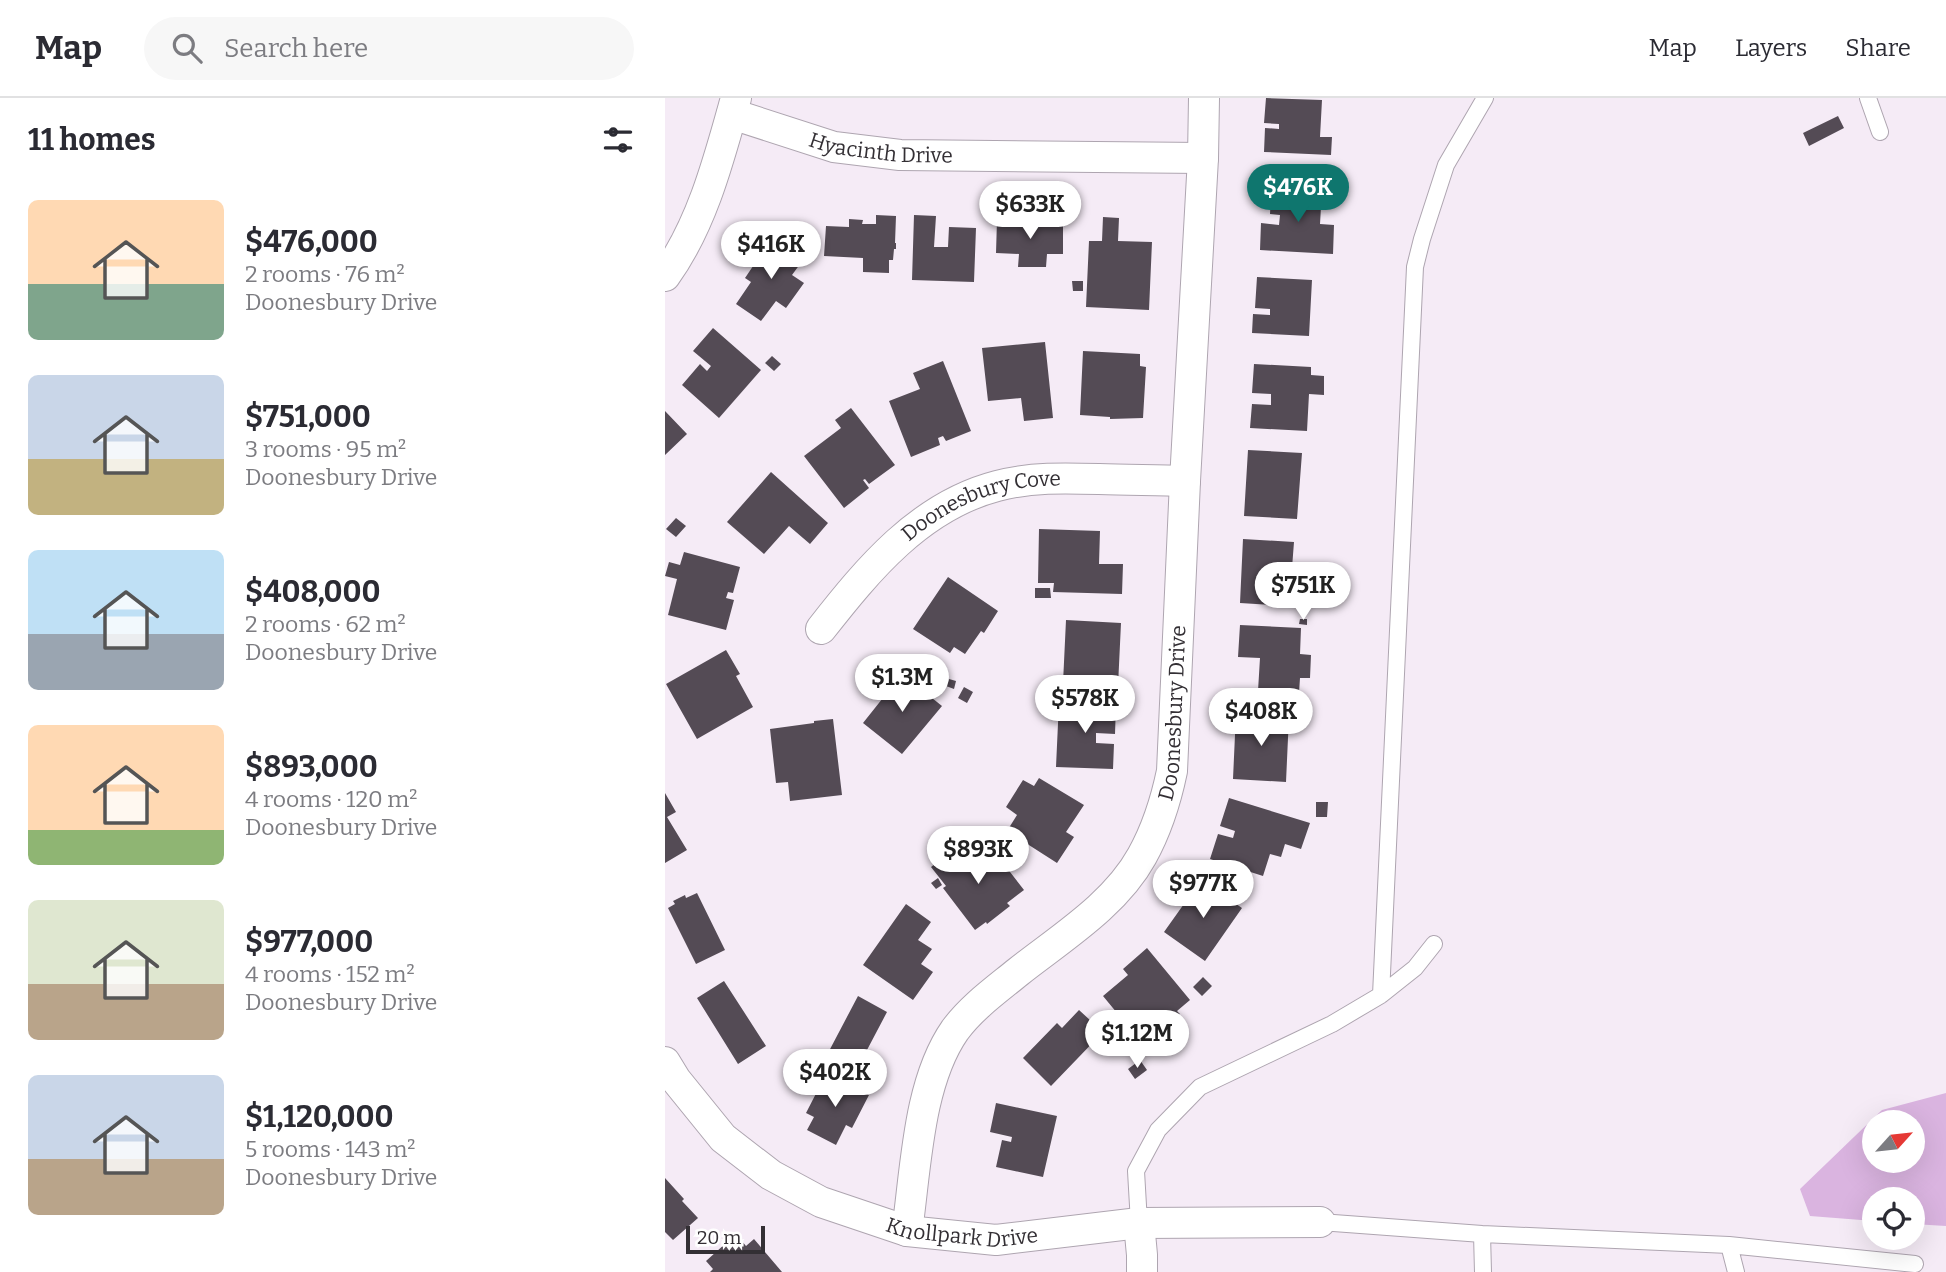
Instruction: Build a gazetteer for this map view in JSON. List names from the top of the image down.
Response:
{
  "streets": {
    "street": [
      "Hyacinth Drive",
      "Doonesbury Cove",
      "Doonesbury Drive",
      "Knollpark Drive"
    ]
  },
  "crossings": [
    ["Hyacinth Drive", "Doonesbury Drive"],
    ["Doonesbury Cove", "Doonesbury Drive"],
    ["Doonesbury Drive", "Knollpark Drive"]
  ],
  "scale_bar": "20 m",
  "north": "top right",
  "page": {
    "header": "Map",
    "search": "Search here",
    "nav": ["Map", "Layers", "Share"],
    "heading": "11 homes",
    "price": [
      "$476K",
      "$633K",
      "$416K",
      "$751K",
      "$1.3M",
      "$578K",
      "$408K",
      "$893K",
      "$977K",
      "$1.12M",
      "$402K"
    ],
    "list": [
      {
        "name": "$476,000",
        "note": "2 rooms · 76 m² · Doonesbury Drive"
      },
      {
        "name": "$751,000",
        "note": "3 rooms · 95 m² · Doonesbury Drive"
      },
      {
        "name": "$408,000",
        "note": "2 rooms · 62 m² · Doonesbury Drive"
      },
      {
        "name": "$893,000",
        "note": "4 rooms · 120 m² · Doonesbury Drive"
      },
      {
        "name": "$977,000",
        "note": "4 rooms · 152 m² · Doonesbury Drive"
      },
      {
        "name": "$1,120,000",
        "note": "5 rooms · 143 m² · Doonesbury Drive"
      }
    ],
    "scale": "20 m"
  }
}
